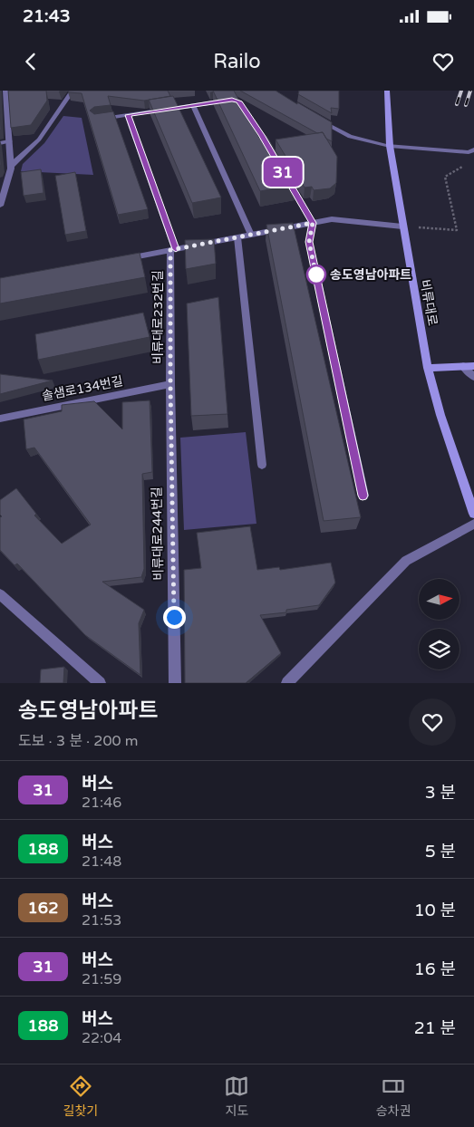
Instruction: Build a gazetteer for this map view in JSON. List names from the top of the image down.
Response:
{
  "streets": {
    "main road": ["비류대로"],
    "street": ["비류대로232번길", "솔샘로134번길", "비류대로244번길"]
  },
  "crossings": [
    ["비류대로", "비류대로232번길"],
    ["비류대로232번길", "솔샘로134번길"],
    ["비류대로232번길", "비류대로244번길"],
    ["솔샘로134번길", "비류대로244번길"]
  ],
  "places": ["송도영남아파트"],
  "lines": ["bus line 31"],
  "north": "right",
  "page": {
    "status": "21:43",
    "header": "Railo",
    "on_map": "31",
    "heading": ["송도영남아파트", "도보 · 3 분 · 200 m"],
    "list": [
      {
        "mark": "31",
        "name": "버스",
        "note": "21:46",
        "value": "3 분"
      },
      {
        "mark": "188",
        "name": "버스",
        "note": "21:48",
        "value": "5 분"
      },
      {
        "mark": "162",
        "name": "버스",
        "note": "21:53",
        "value": "10 분"
      },
      {
        "mark": "31",
        "name": "버스",
        "note": "21:59",
        "value": "16 분"
      },
      {
        "mark": "188",
        "name": "버스",
        "note": "22:04",
        "value": "21 분"
      }
    ],
    "tabs": ["길찾기", "지도", "승차권"]
  }
}
